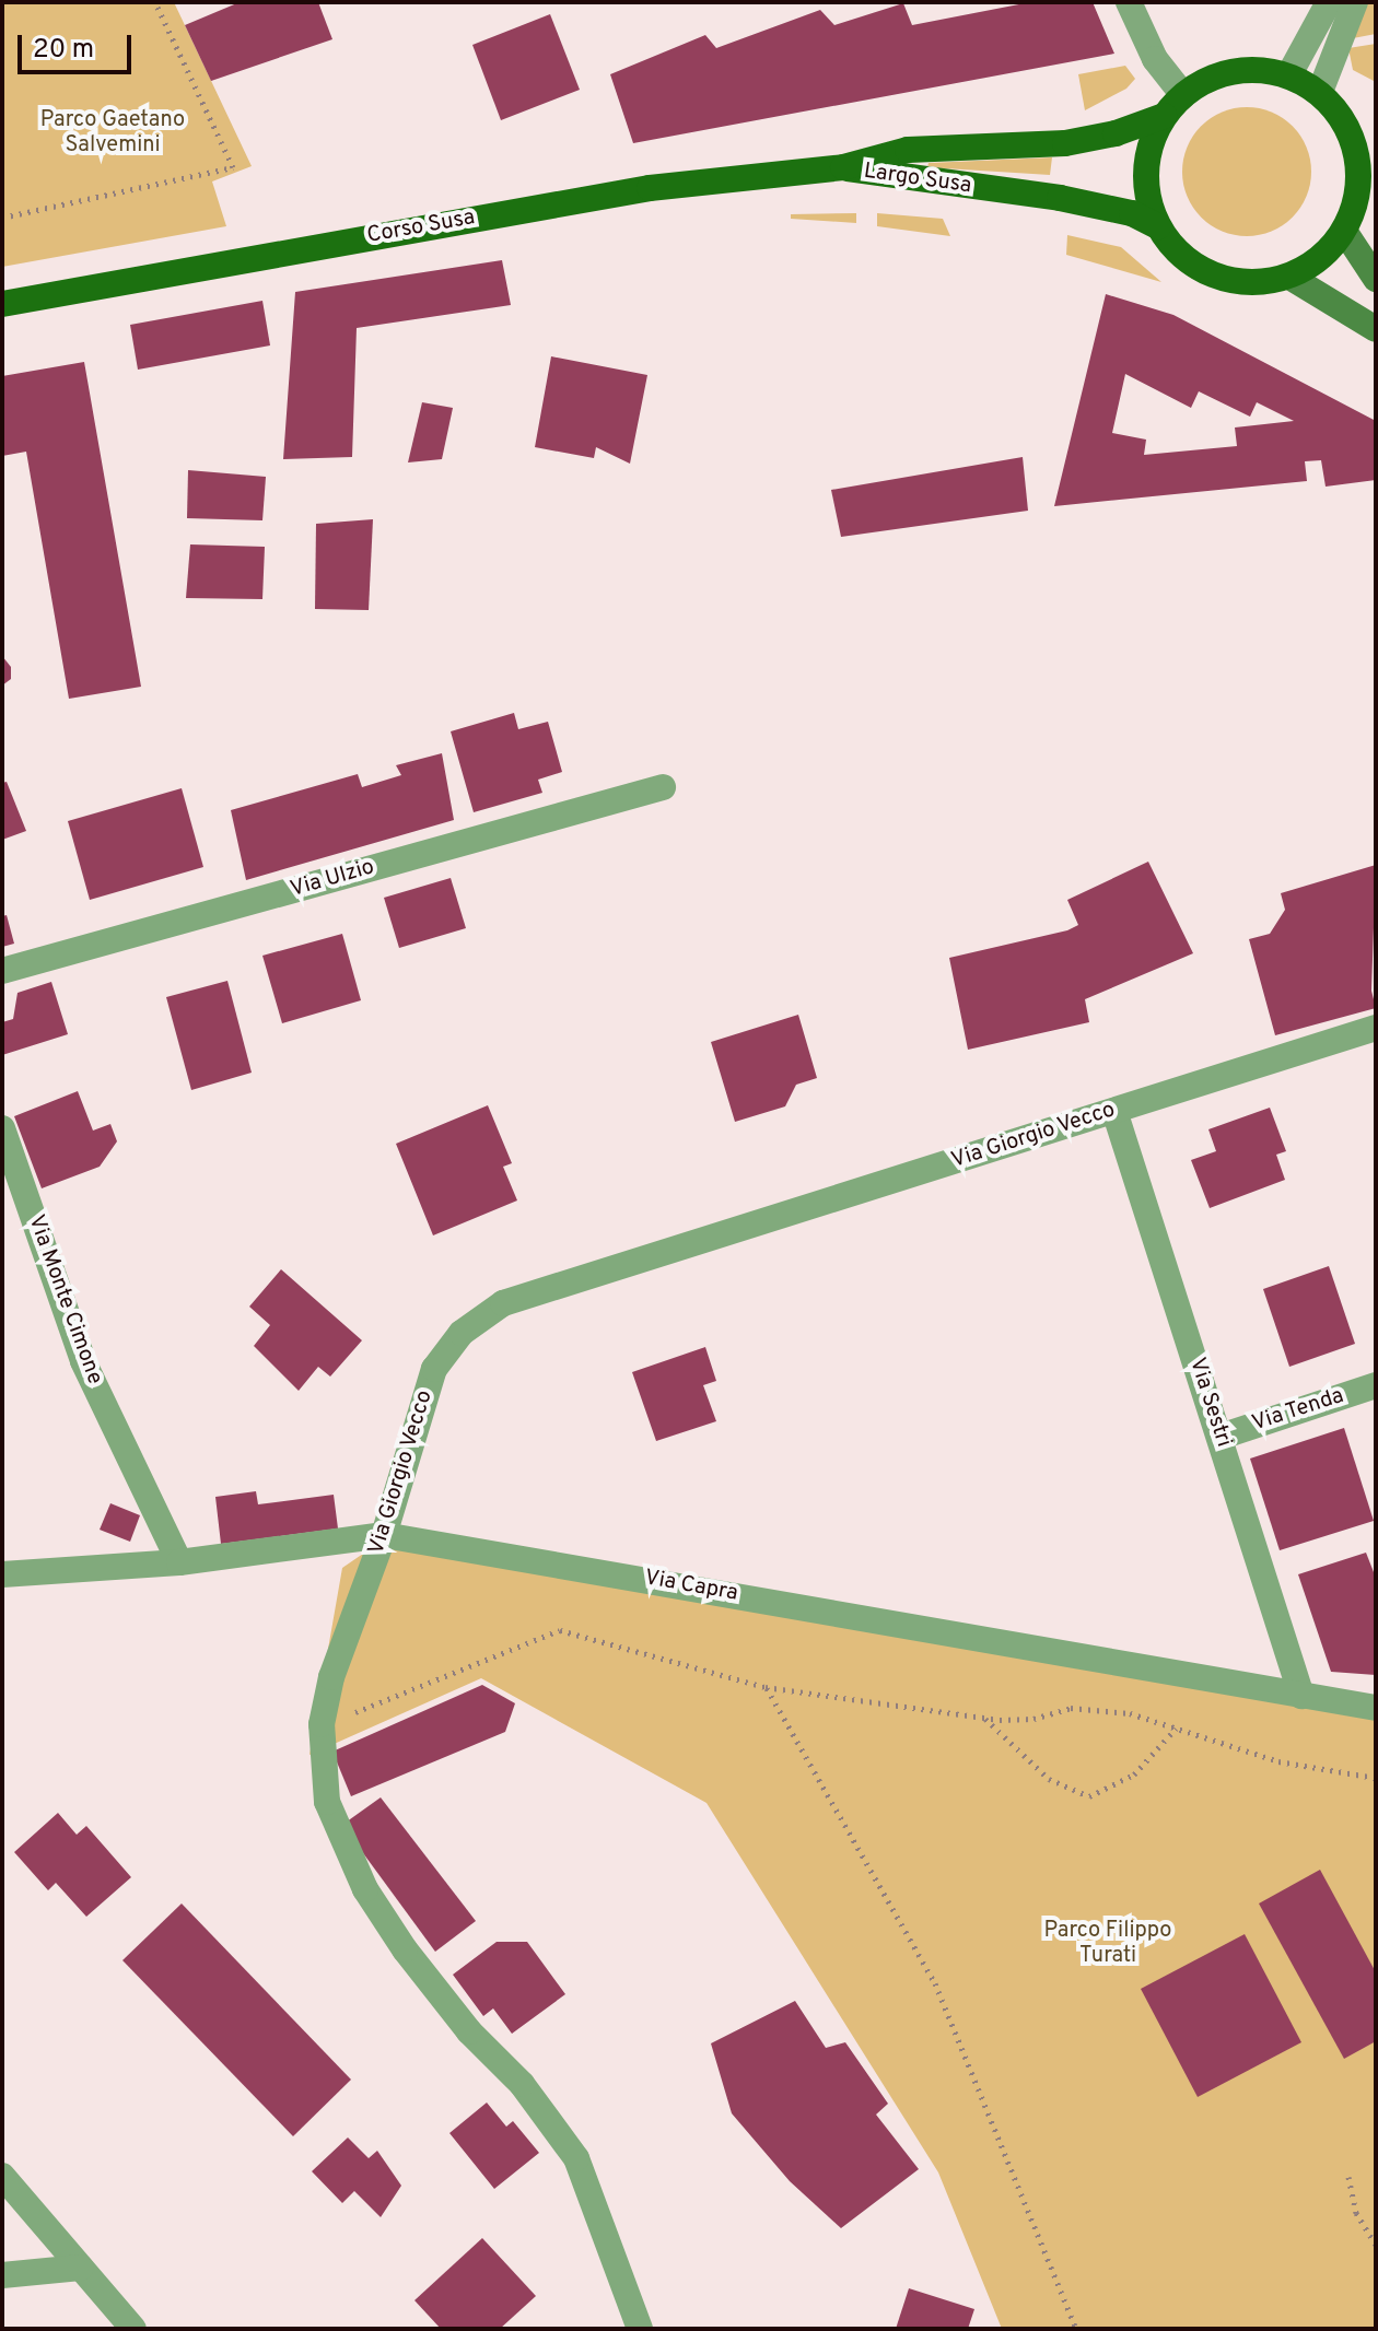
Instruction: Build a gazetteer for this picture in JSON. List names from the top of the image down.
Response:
{
  "streets": {
    "main road": ["Largo Susa", "Corso Susa"],
    "street": [
      "Via Ulzio",
      "Via Giorgio Vecco",
      "Via Monte Cimone",
      "Via Sestri",
      "Via Tenda",
      "Via Capra"
    ]
  },
  "crossings": [
    ["Largo Susa", "Corso Susa"],
    ["Via Giorgio Vecco", "Via Sestri"],
    ["Via Giorgio Vecco", "Via Capra"],
    ["Via Monte Cimone", "Via Capra"],
    ["Via Sestri", "Via Tenda"],
    ["Via Sestri", "Via Capra"]
  ],
  "parks": ["Parco Gaetano Salvemini", "Parco Filippo Turati"],
  "scale_bar": "20 m"
}
